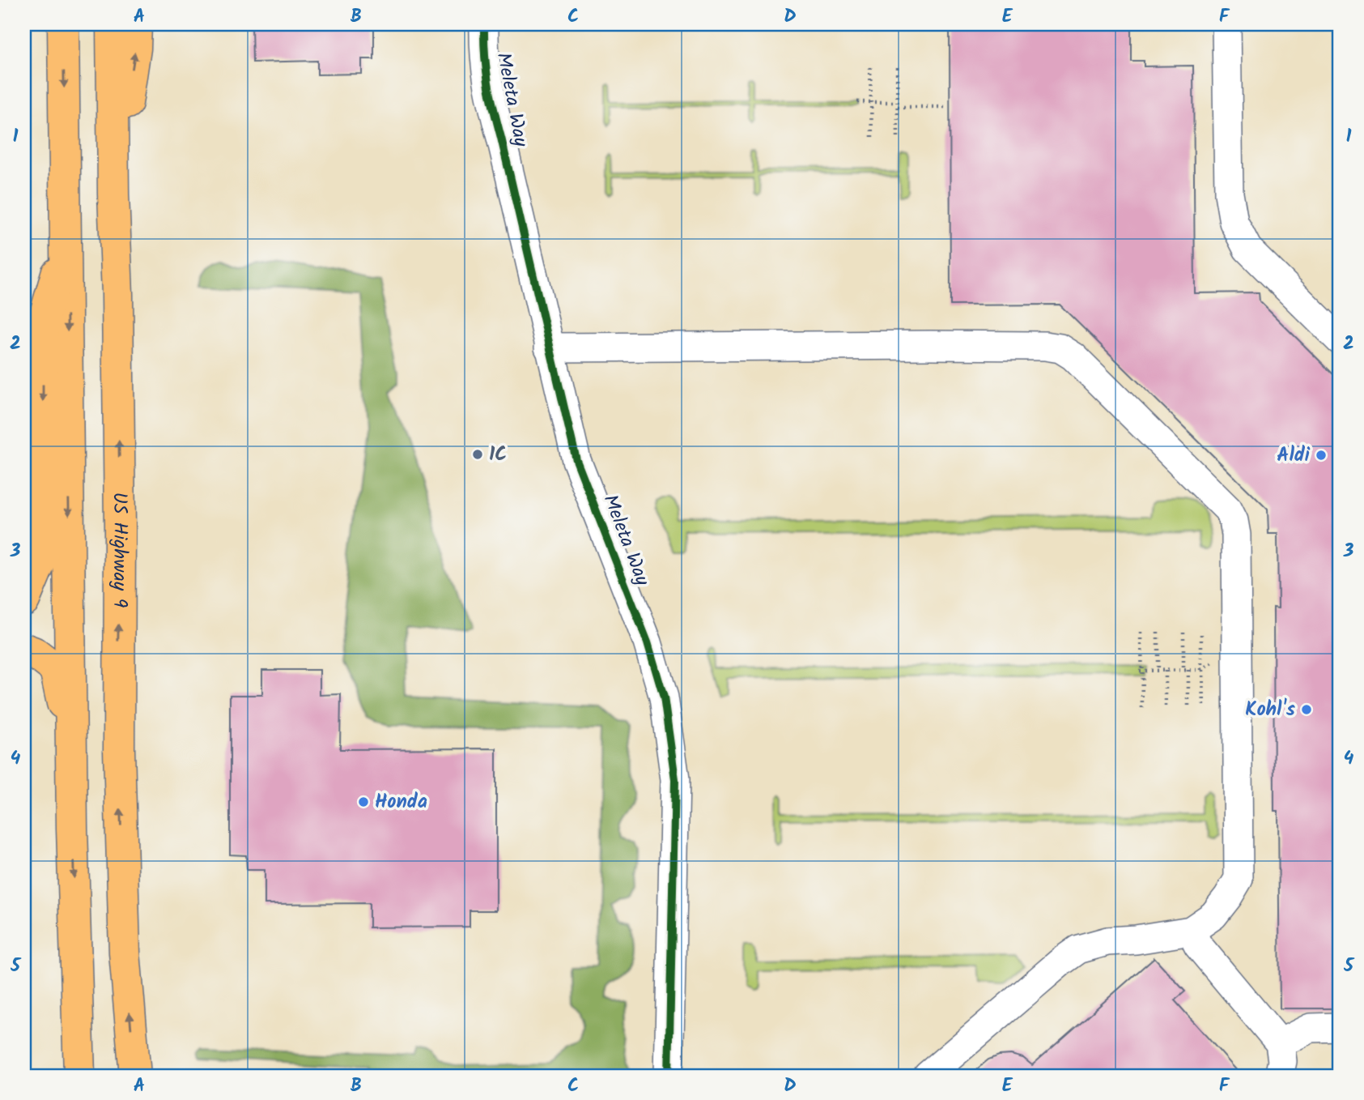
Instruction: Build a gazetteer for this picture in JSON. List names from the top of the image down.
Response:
{
  "streets": {
    "highway": ["US Highway 9"],
    "street": ["Meleta Way"]
  },
  "places": [
    "1C",
    "Aldi",
    "Kohl's",
    "Honda"
  ],
  "grid": {
    "columns": [
      "A",
      "B",
      "C",
      "D",
      "E",
      "F"
    ],
    "rows": [
      "1",
      "2",
      "3",
      "4",
      "5"
    ]
  }
}
